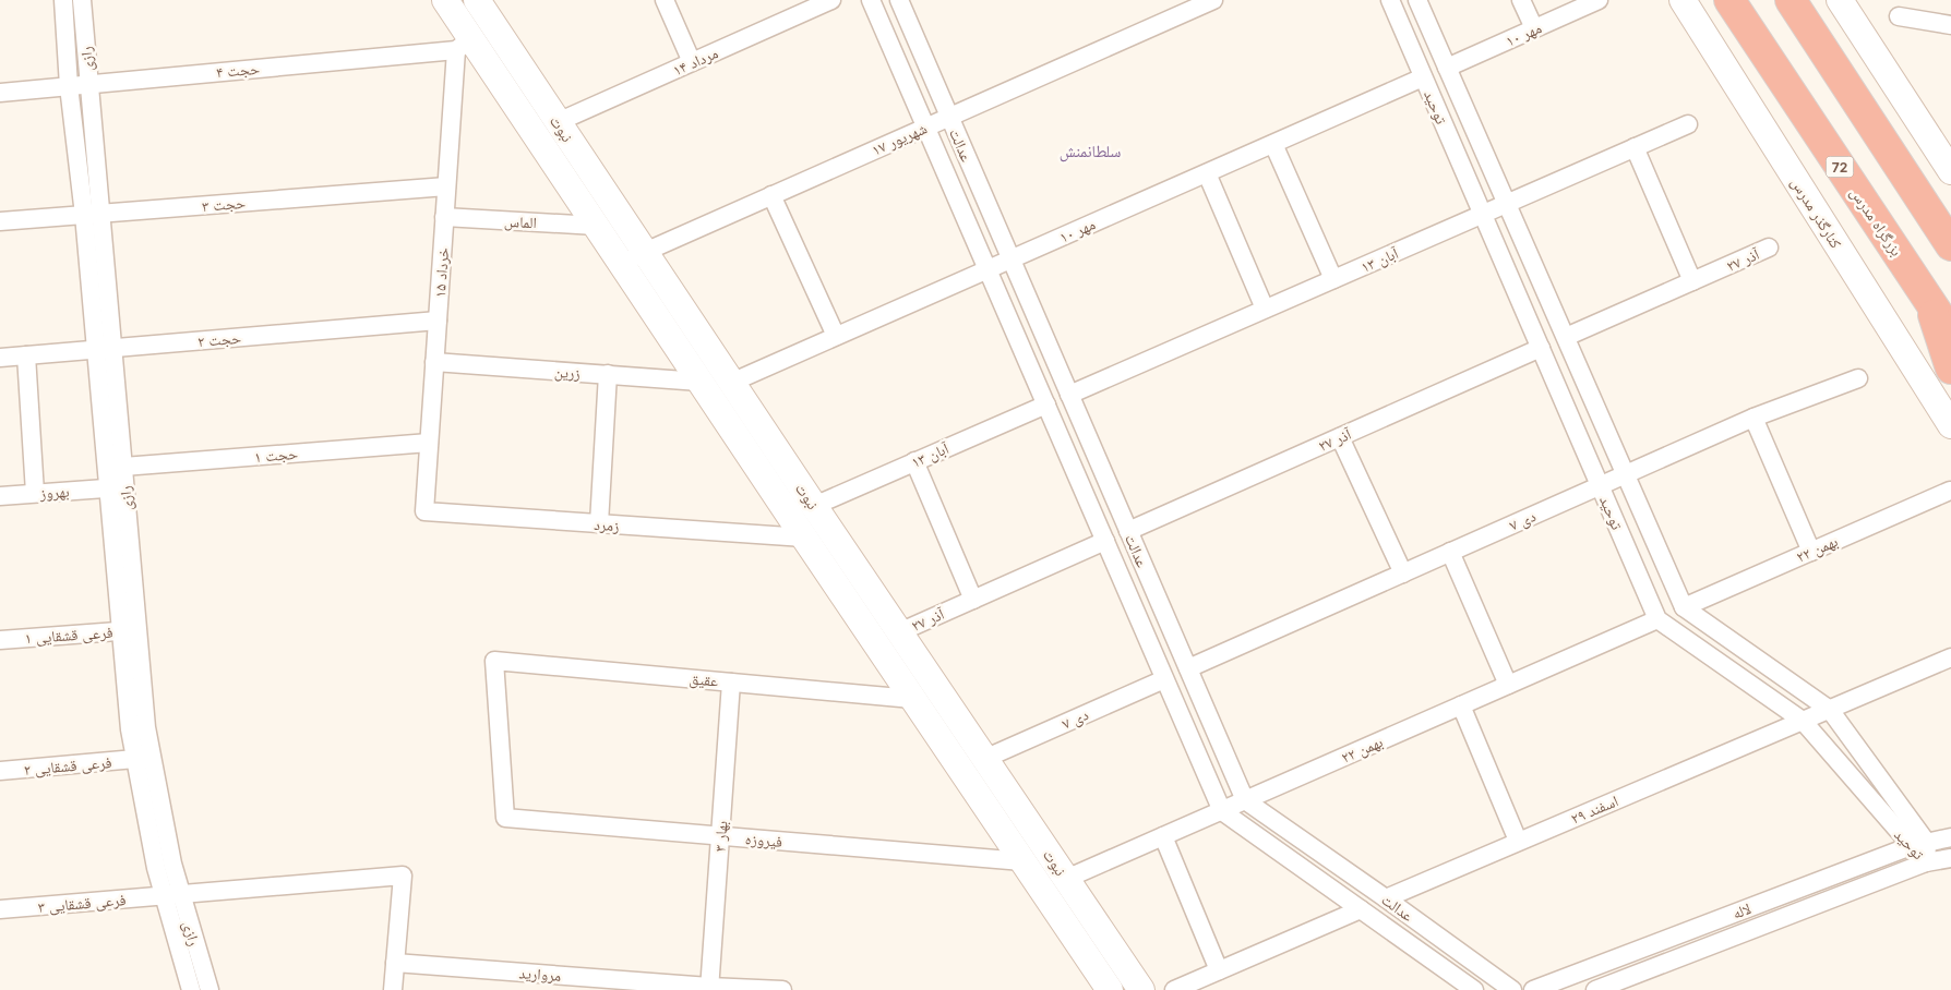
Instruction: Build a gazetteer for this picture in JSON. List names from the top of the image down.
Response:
{
  "streets": {
    "highway": ["72", "بزرگراه مدرس"],
    "street": [
      "۱۰ مهر",
      "رازی",
      "۱۴ مرداد",
      "حجت ۴",
      "توحید",
      "نبوت",
      "۱۷ شهریور",
      "عدالت",
      "حجت ۳",
      "کنارگذر مدرس",
      "الماس",
      "۱۳ آبان",
      "۲۷ آذر",
      "۱۵ خرداد",
      "حجت ۲",
      "زرین",
      "حجت ۱",
      "بهروز",
      "۷ دی",
      "زمرد",
      "۲۲ بهمن",
      "فرعی قشقایی ۱",
      "عقیق",
      "فرعی قشقایی ۲",
      "۲۹ اسفند",
      "بهار ۳",
      "فیروزه",
      "فرعی قشقایی ۳",
      "لاله",
      "مروارید"
    ]
  },
  "crossings": [
    ["۱۰ مهر", "توحید"],
    ["۱۰ مهر", "نبوت"],
    ["۱۰ مهر", "عدالت"],
    ["رازی", "حجت ۴"],
    ["رازی", "حجت ۳"],
    ["رازی", "حجت ۲"],
    ["رازی", "حجت ۱"],
    ["رازی", "بهروز"],
    ["رازی", "فرعی قشقایی ۱"],
    ["رازی", "فرعی قشقایی ۲"],
    ["رازی", "فرعی قشقایی ۳"],
    ["۱۴ مرداد", "نبوت"],
    ["حجت ۴", "نبوت"],
    ["حجت ۴", "۱۵ خرداد"],
    ["توحید", "۱۳ آبان"],
    ["توحید", "۲۷ آذر"],
    ["توحید", "۷ دی"],
    ["توحید", "۲۲ بهمن"],
    ["توحید", "۲۹ اسفند"],
    ["توحید", "لاله"],
    ["نبوت", "۱۷ شهریور"],
    ["نبوت", "الماس"],
    ["نبوت", "۱۳ آبان"],
    ["نبوت", "۲۷ آذر"],
    ["نبوت", "۱۵ خرداد"],
    ["نبوت", "زرین"],
    ["نبوت", "۷ دی"],
    ["نبوت", "زمرد"],
    ["نبوت", "۲۲ بهمن"],
    ["نبوت", "عقیق"],
    ["نبوت", "فیروزه"],
    ["۱۷ شهریور", "عدالت"],
    ["عدالت", "۱۳ آبان"],
    ["عدالت", "۲۷ آذر"],
    ["عدالت", "۷ دی"],
    ["عدالت", "۲۲ بهمن"],
    ["عدالت", "۲۹ اسفند"],
    ["حجت ۳", "۱۵ خرداد"],
    ["الماس", "۱۵ خرداد"],
    ["۱۵ خرداد", "حجت ۲"],
    ["۱۵ خرداد", "زرین"],
    ["۱۵ خرداد", "حجت ۱"],
    ["۱۵ خرداد", "زمرد"],
    ["عقیق", "بهار ۳"],
    ["عقیق", "فیروزه"],
    ["بهار ۳", "فیروزه"],
    ["بهار ۳", "مروارید"],
    ["فرعی قشقایی ۳", "مروارید"]
  ],
  "districts": ["سلطانمنش"]
}
